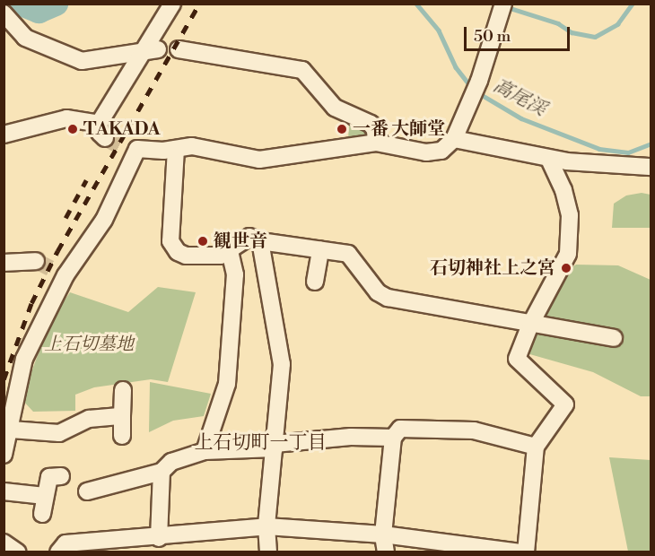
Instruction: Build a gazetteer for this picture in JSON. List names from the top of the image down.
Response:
{
  "districts": ["上石切町一丁目"],
  "water": ["高尾渓"],
  "parks": ["上石切墓地"],
  "places": [
    "TAKADA",
    "一番 大師堂",
    "観世音",
    "石切神社上之宮"
  ],
  "scale_bar": "50 m"
}
